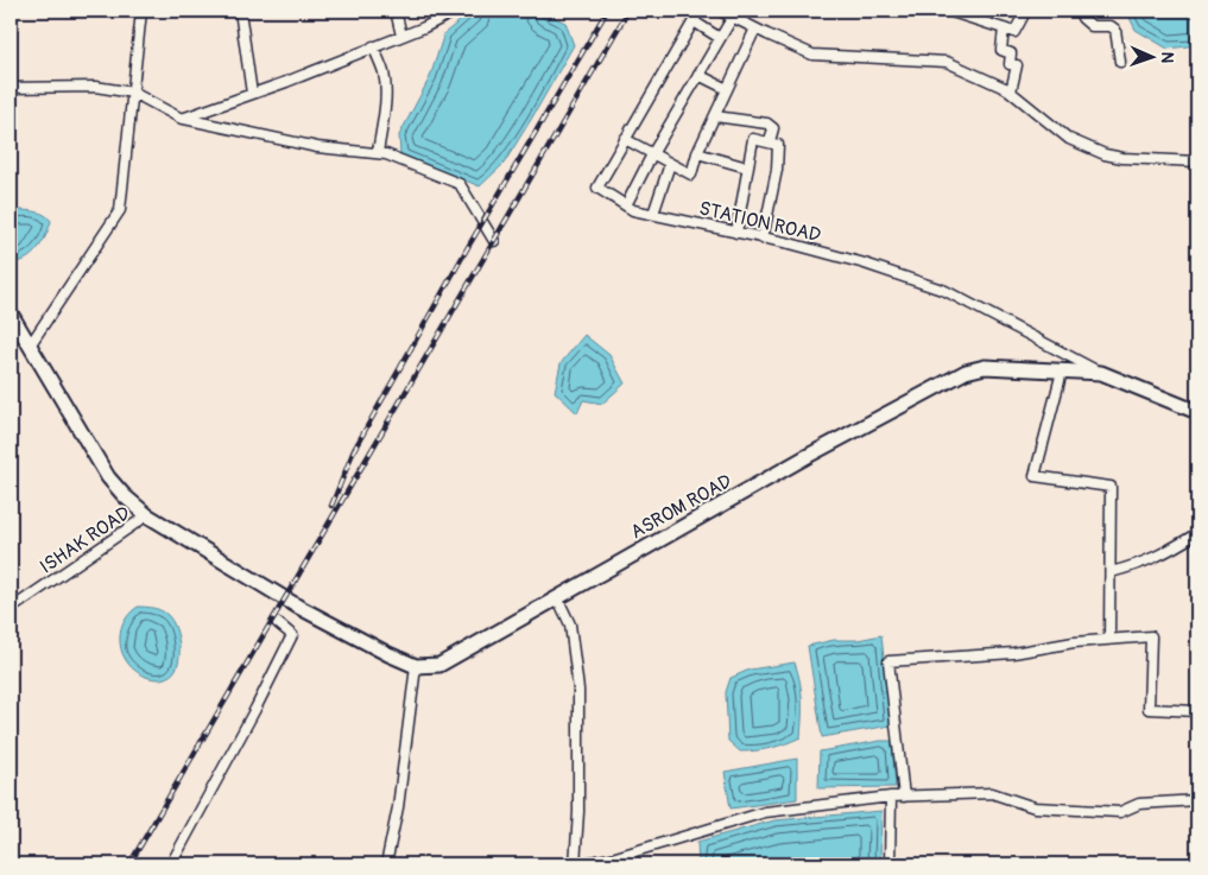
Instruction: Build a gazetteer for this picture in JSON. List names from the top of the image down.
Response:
{
  "streets": {
    "street": ["STATION ROAD", "ASROM ROAD", "ISHAK ROAD"]
  },
  "crossings": [
    ["STATION ROAD", "ASROM ROAD"]
  ],
  "north": "right"
}
